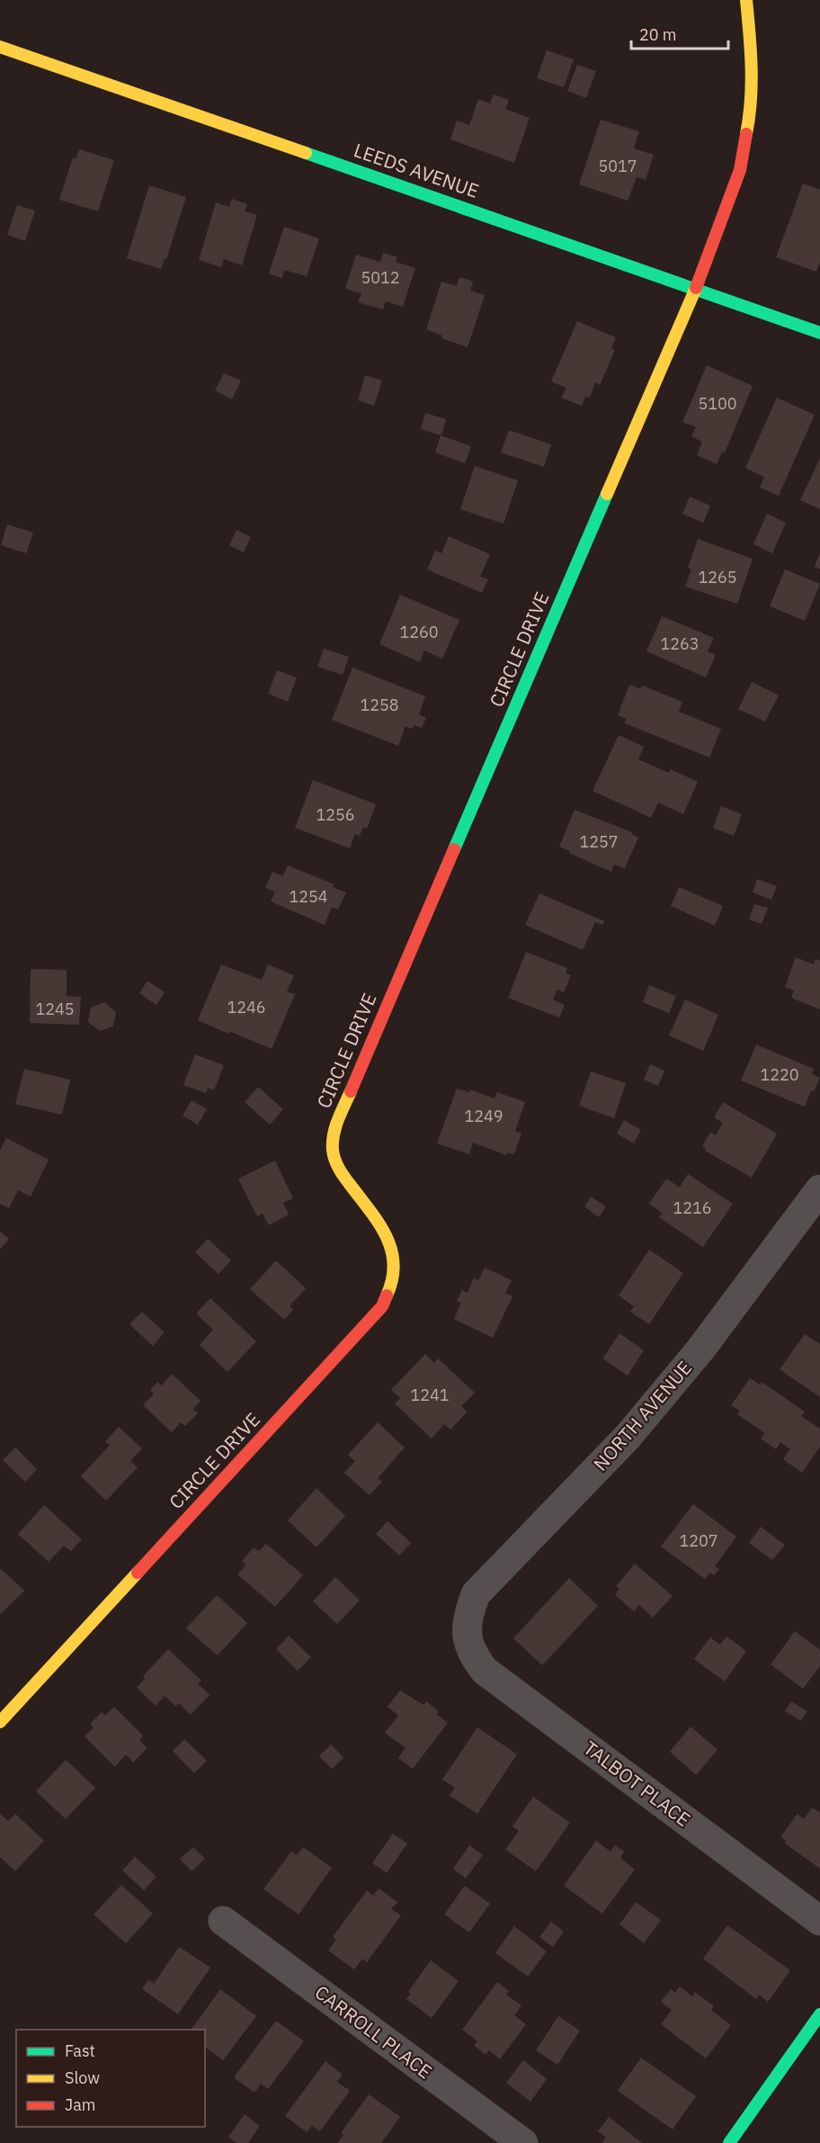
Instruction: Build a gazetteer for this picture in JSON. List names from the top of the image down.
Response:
{
  "streets": {
    "main road": ["LEEDS AVENUE", "CIRCLE DRIVE"],
    "street": ["NORTH AVENUE", "TALBOT PLACE", "CARROLL PLACE"]
  },
  "crossings": [
    ["LEEDS AVENUE", "CIRCLE DRIVE"],
    ["NORTH AVENUE", "TALBOT PLACE"]
  ],
  "house_numbers": [
    "5017",
    "5012",
    "5100",
    "1265",
    "1260",
    "1263",
    "1258",
    "1256",
    "1257",
    "1254",
    "1246",
    "1245",
    "1220",
    "1249",
    "1216",
    "1241",
    "1207"
  ],
  "legend": ["Fast", "Slow", "Jam"],
  "scale_bar": "20 m"
}
